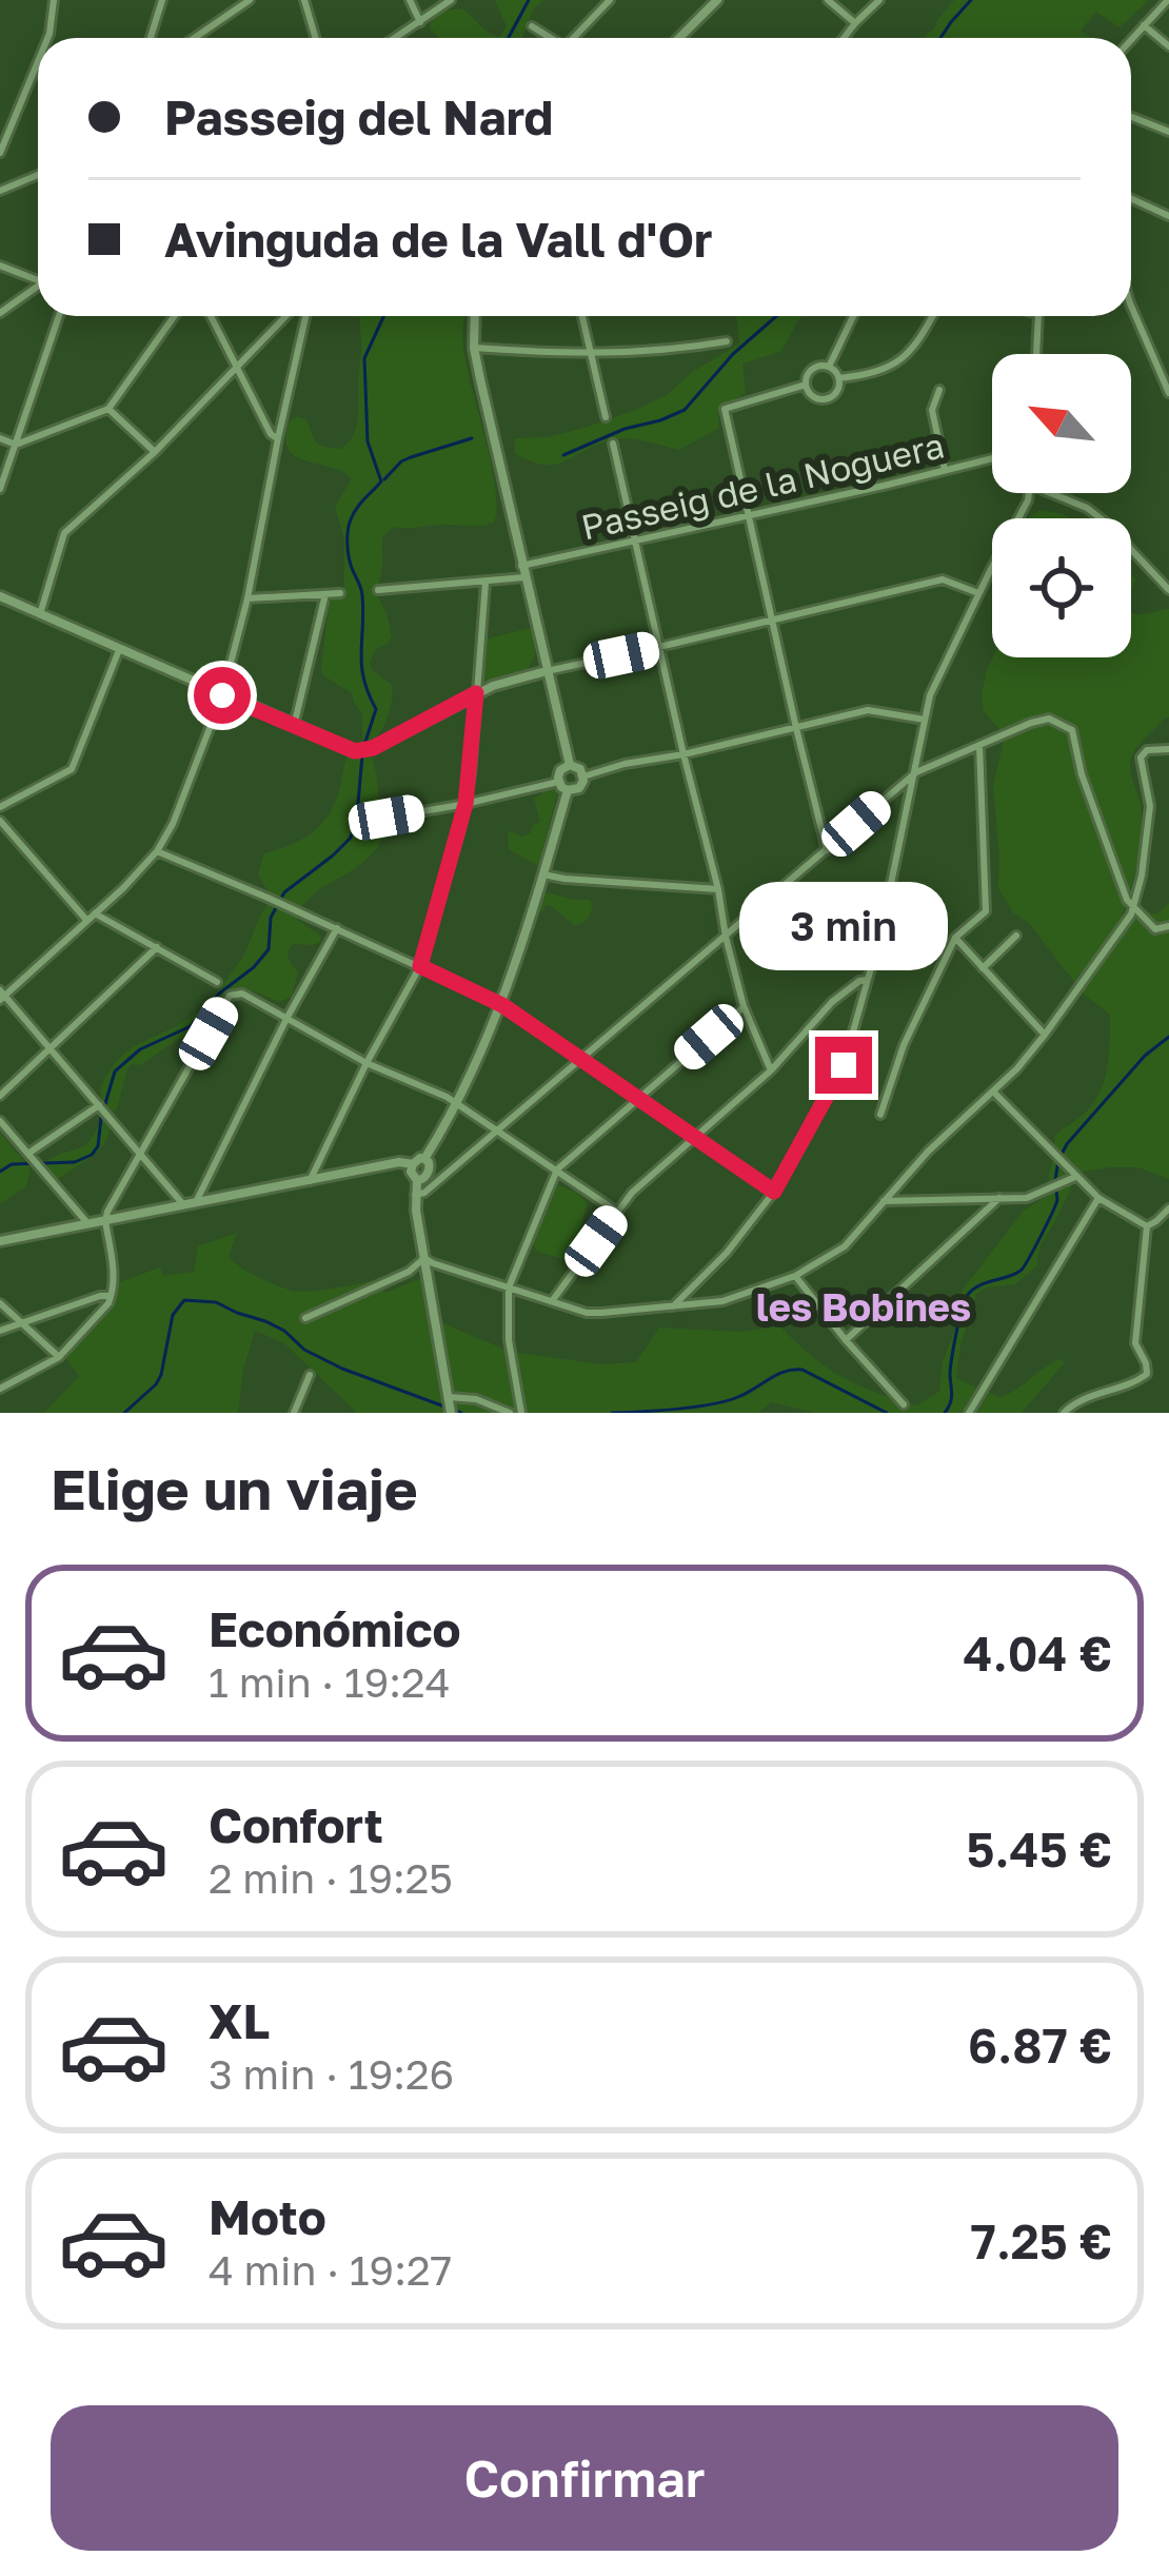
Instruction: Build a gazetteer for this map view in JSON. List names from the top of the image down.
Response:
{
  "streets": {
    "street": ["Passeig de la Noguera"]
  },
  "districts": ["les Bobines"],
  "north": "top left",
  "page": {
    "banner": ["Passeig del Nard", "Avinguda de la Vall d'Or"],
    "bubble": "3 min",
    "heading": "Elige un viaje",
    "list": [
      {
        "name": "Económico",
        "note": "1 min · 19:24",
        "value": "4.04 €"
      },
      {
        "name": "Confort",
        "note": "2 min · 19:25",
        "value": "5.45 €"
      },
      {
        "name": "XL",
        "note": "3 min · 19:26",
        "value": "6.87 €"
      },
      {
        "name": "Moto",
        "note": "4 min · 19:27",
        "value": "7.25 €"
      }
    ],
    "buttons": "Confirmar"
  }
}
